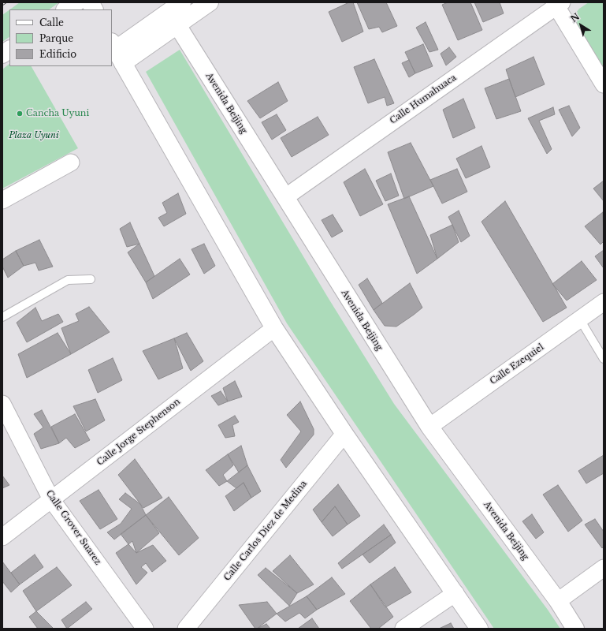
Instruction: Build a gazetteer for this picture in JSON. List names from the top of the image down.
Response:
{
  "streets": {
    "street": [
      "Calle Humahuaca",
      "Avenida Beijing",
      "Calle Ezequiel",
      "Calle Jorge Stephenson",
      "Calle Grover Suarez",
      "Calle Carlos Diez de Medina"
    ]
  },
  "crossings": [
    ["Calle Humahuaca", "Avenida Beijing"],
    ["Avenida Beijing", "Calle Ezequiel"],
    ["Calle Jorge Stephenson", "Calle Grover Suarez"]
  ],
  "parks": ["Plaza Uyuni"],
  "places": ["Cancha Uyuni"],
  "legend": ["Calle", "Parque", "Edificio"],
  "north": "top left"
}
